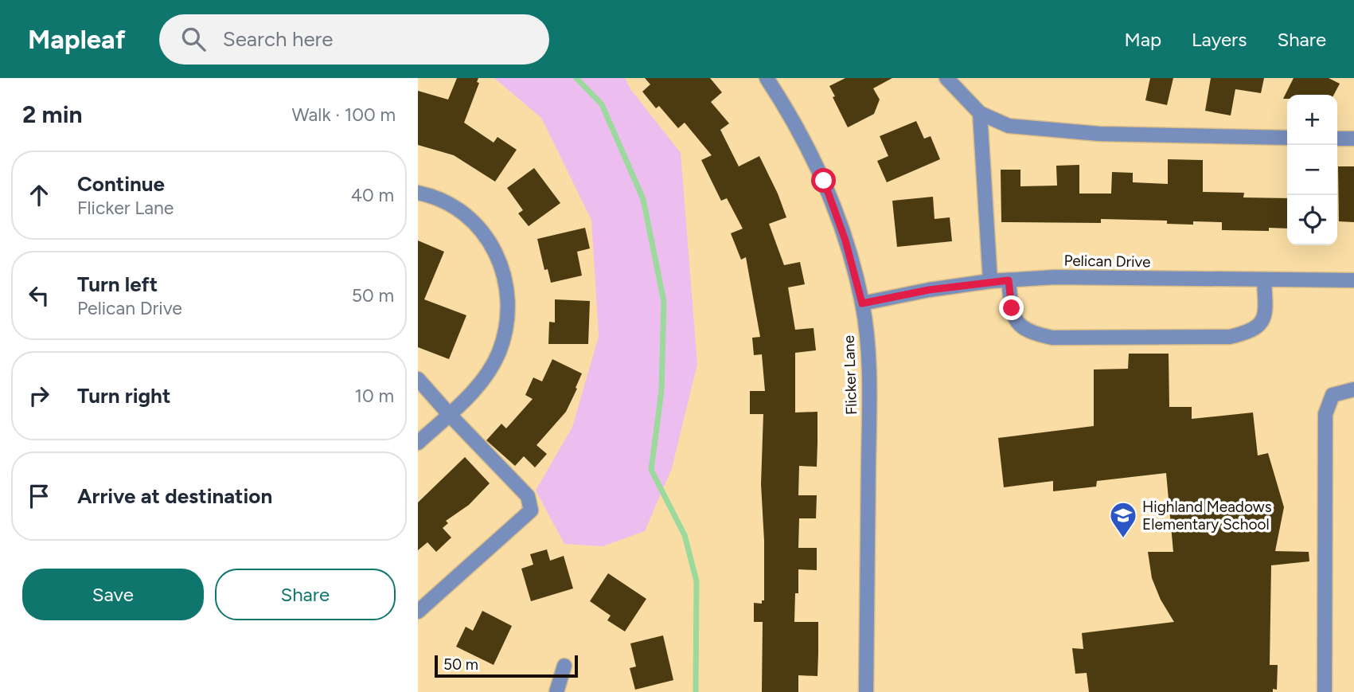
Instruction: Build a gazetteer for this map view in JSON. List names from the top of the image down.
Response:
{
  "streets": {
    "street": ["Pelican Drive", "Flicker Lane"]
  },
  "crossings": [
    ["Pelican Drive", "Flicker Lane"]
  ],
  "places": {
    "school or university": ["Highland Meadows Elementary School"]
  },
  "scale_bar": "50 m",
  "page": {
    "header": "Mapleaf",
    "search": "Search here",
    "nav": ["Map", "Layers", "Share"],
    "heading": ["2 min", "Walk · 100 m"],
    "map_buttons": ["+", "−"],
    "list": [
      ["Continue", "Flicker Lane", "40 m"],
      ["Turn left", "Pelican Drive", "50 m"],
      ["Turn right", "10 m"],
      "Arrive at destination"
    ],
    "buttons": ["Save", "Share"],
    "scale": "50 m"
  }
}
